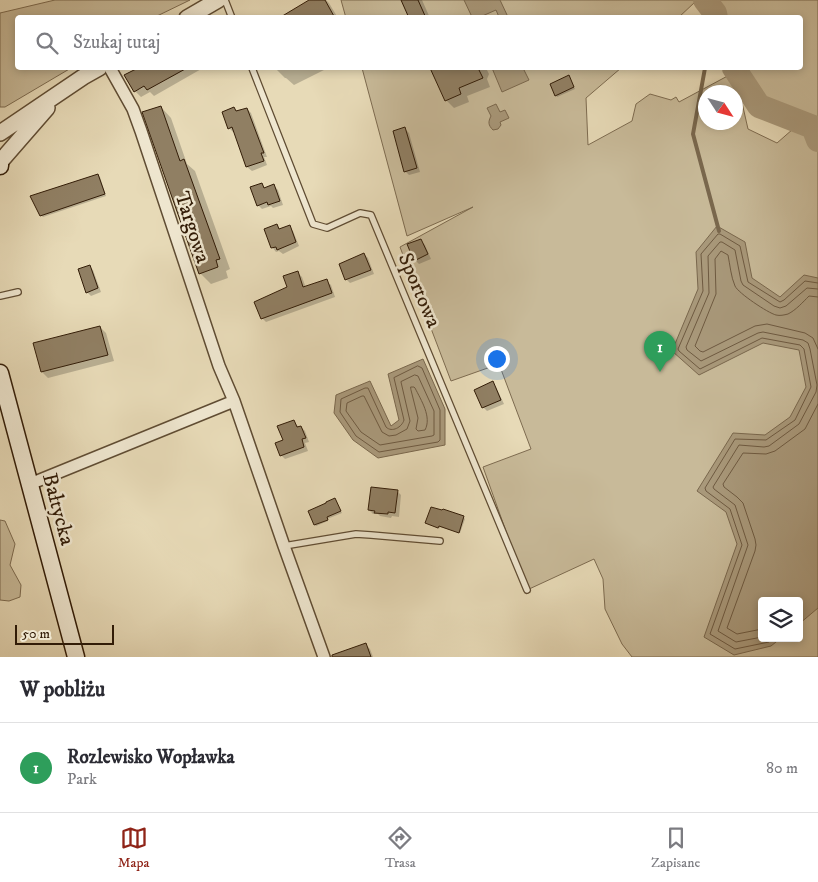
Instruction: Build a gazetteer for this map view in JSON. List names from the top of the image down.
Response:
{
  "streets": {
    "main road": ["Bałtycka"],
    "street": ["Targowa"],
    "lane": ["Sportowa"]
  },
  "scale_bar": "50 m",
  "north": "bottom right",
  "page": {
    "search": "Szukaj tutaj",
    "pins": "1",
    "scale": "50 m",
    "heading": "W pobliżu",
    "list": [
      {
        "mark": "1",
        "name": "Rozlewisko Wopławka",
        "note": "Park",
        "value": "80 m"
      }
    ],
    "nav": ["Mapa", "Trasa", "Zapisane"]
  }
}
